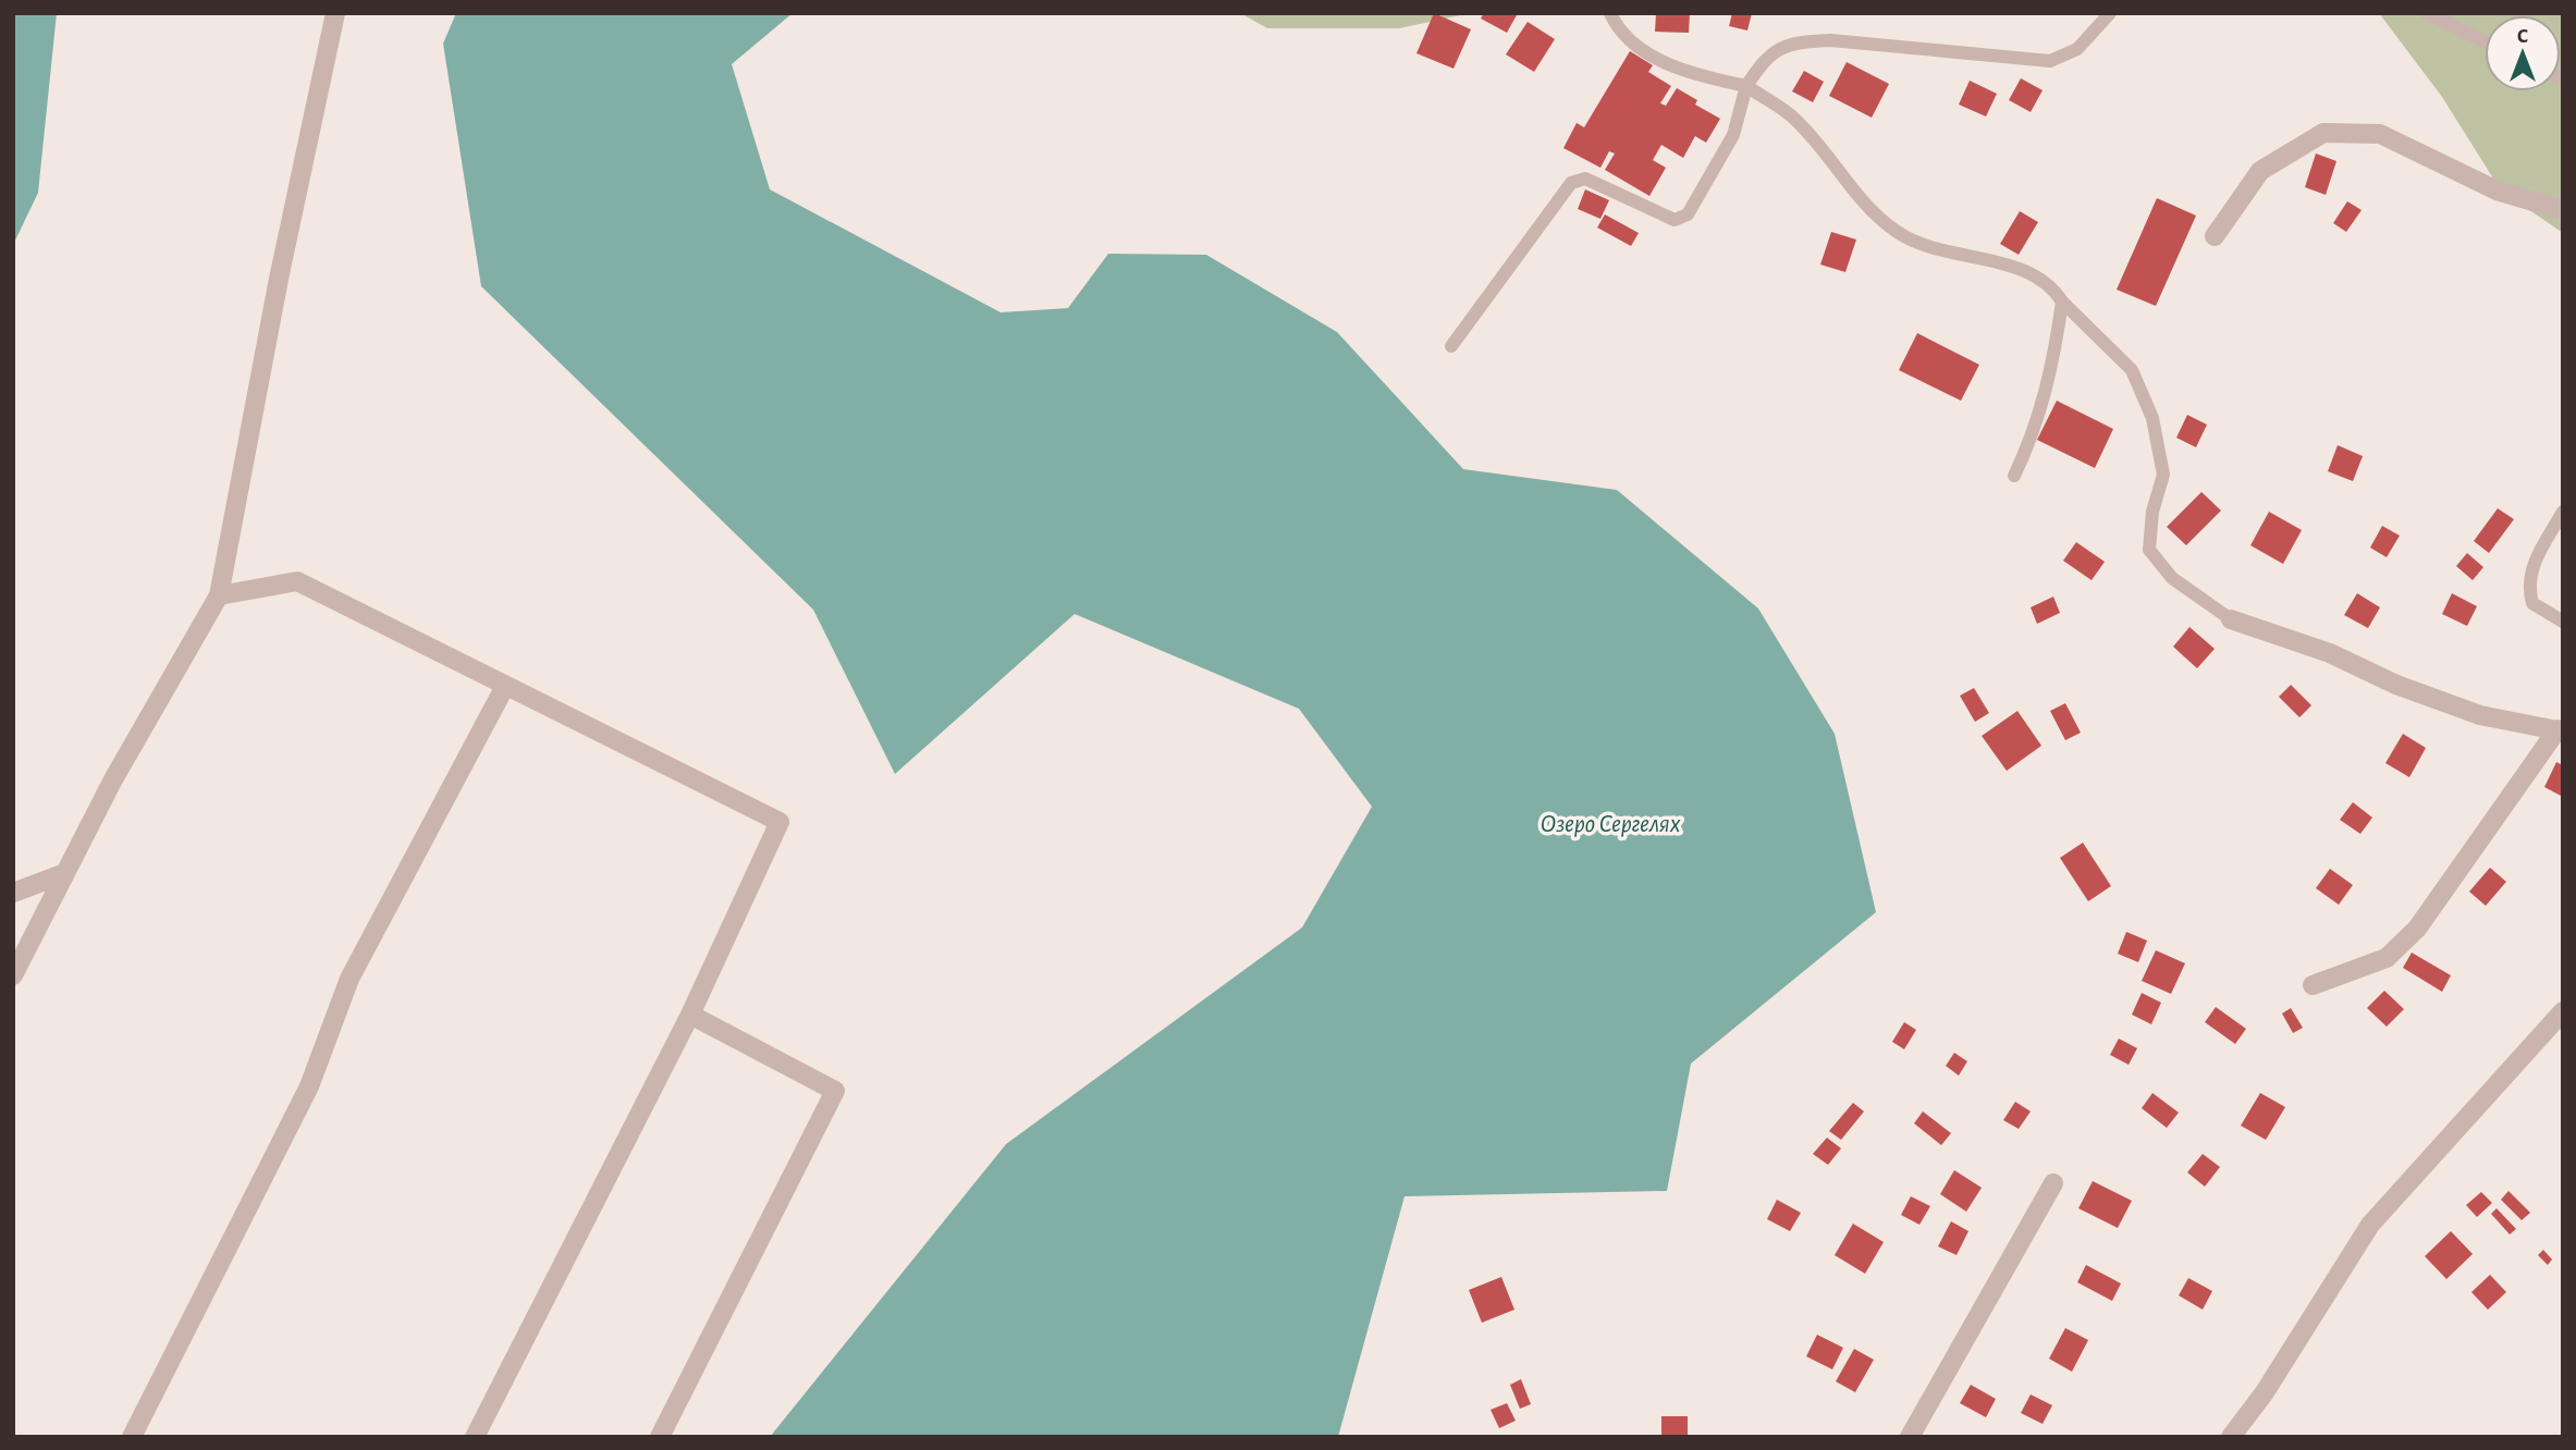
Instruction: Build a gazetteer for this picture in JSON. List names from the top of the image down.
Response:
{
  "water": ["Озеро Сергелях"],
  "north": "top"
}
